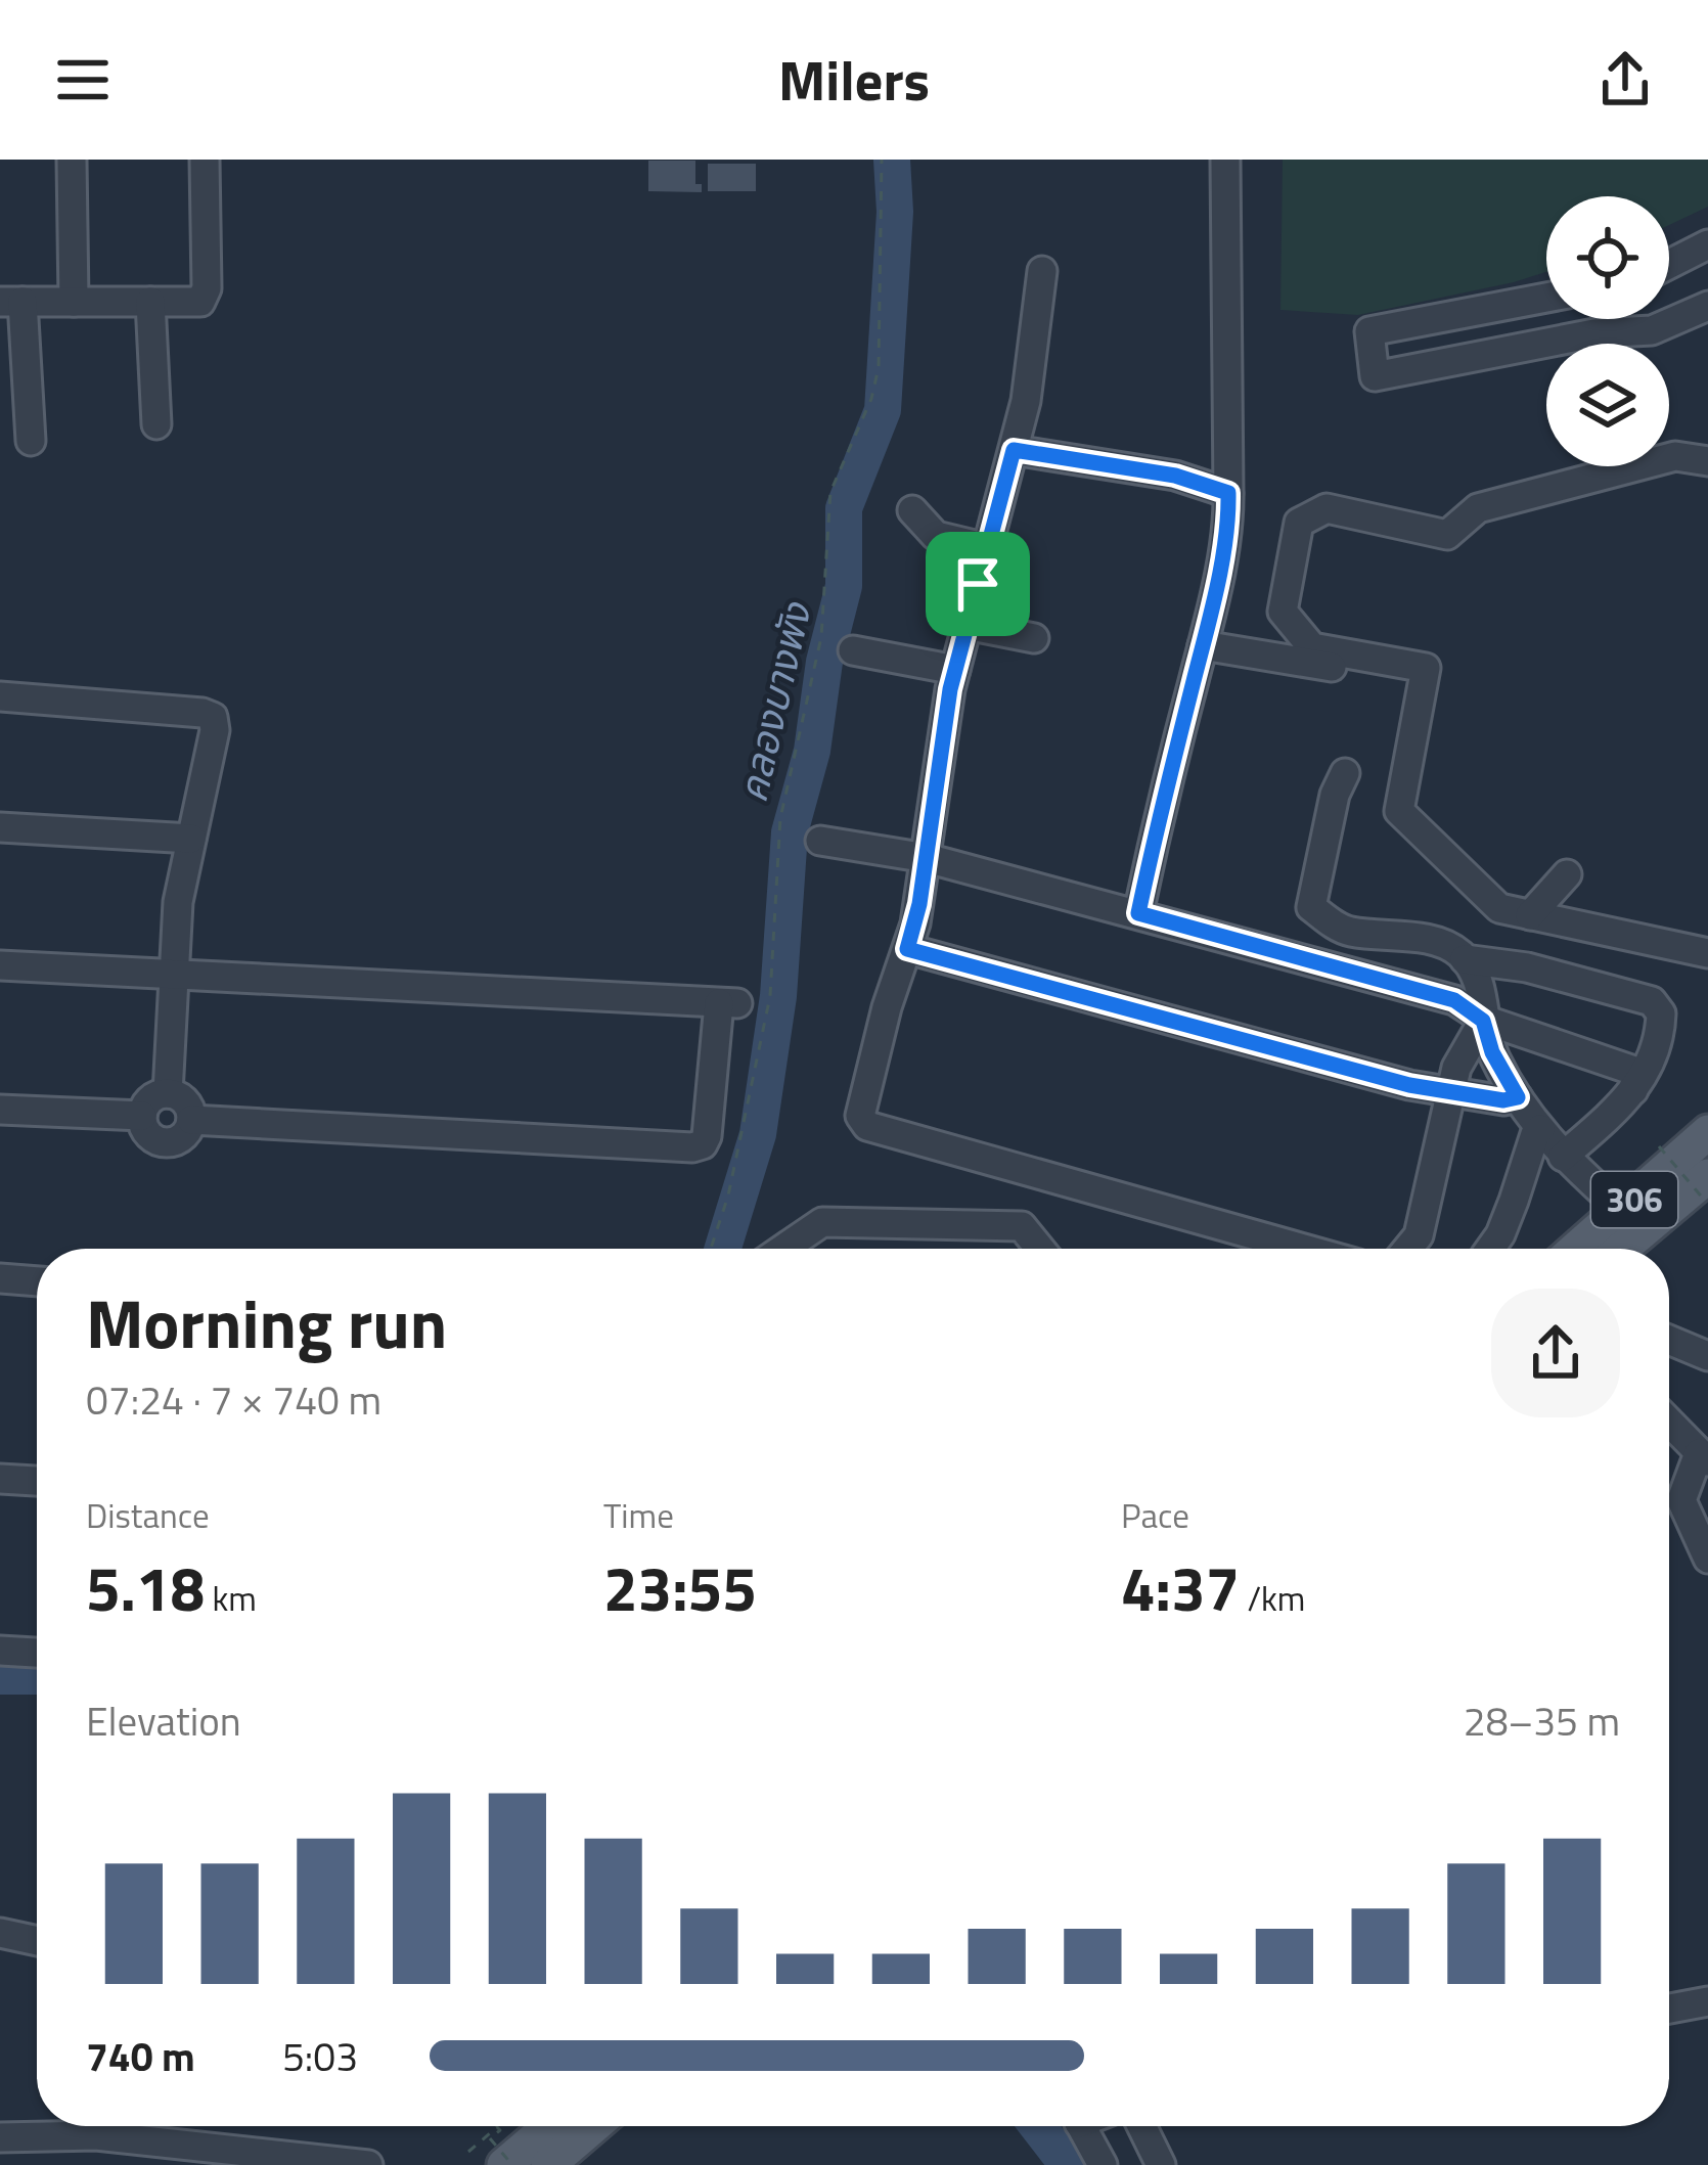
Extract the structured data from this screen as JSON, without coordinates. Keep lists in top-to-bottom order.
{
  "streets": {
    "main road": ["306"]
  },
  "water": ["คลองบางพัง"],
  "page": {
    "header": "Milers",
    "heading": ["Morning run", "07:24 · 7 × 740 m"],
    "stats": [
      ["Distance", "5.18 km"],
      ["Time", "23:55"],
      ["Pace", "4:37 /km"]
    ],
    "chart": ["Elevation", "28–35 m"],
    "list": [
      {
        "name": "740 m",
        "note": "5:03"
      }
    ]
  }
}
